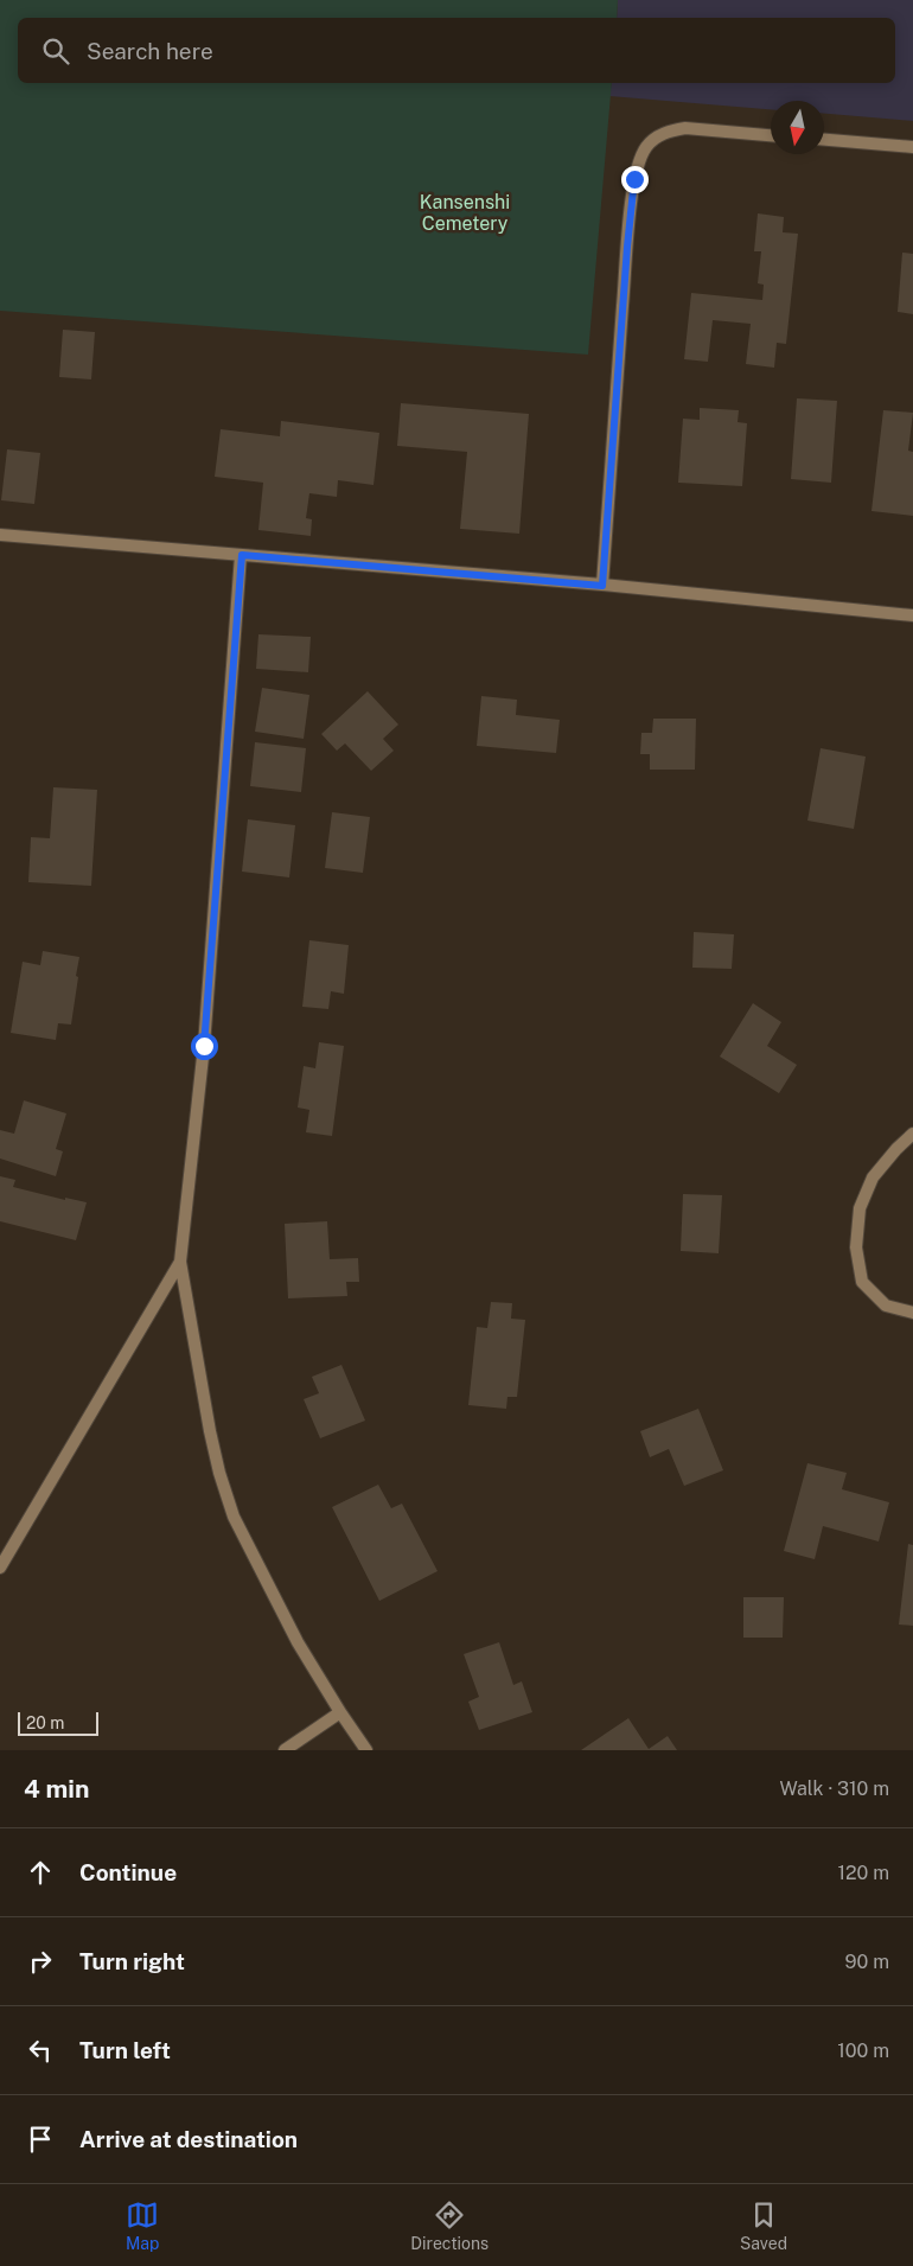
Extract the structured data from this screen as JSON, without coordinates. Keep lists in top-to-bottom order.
{
  "parks": ["Kansenshi Cemetery"],
  "scale_bar": "20 m",
  "north": "bottom",
  "page": {
    "search": "Search here",
    "scale": "20 m",
    "heading": ["4 min", "Walk · 310 m"],
    "list": [
      ["Continue", "120 m"],
      ["Turn right", "90 m"],
      ["Turn left", "100 m"],
      "Arrive at destination"
    ],
    "nav": ["Map", "Directions", "Saved"]
  }
}
